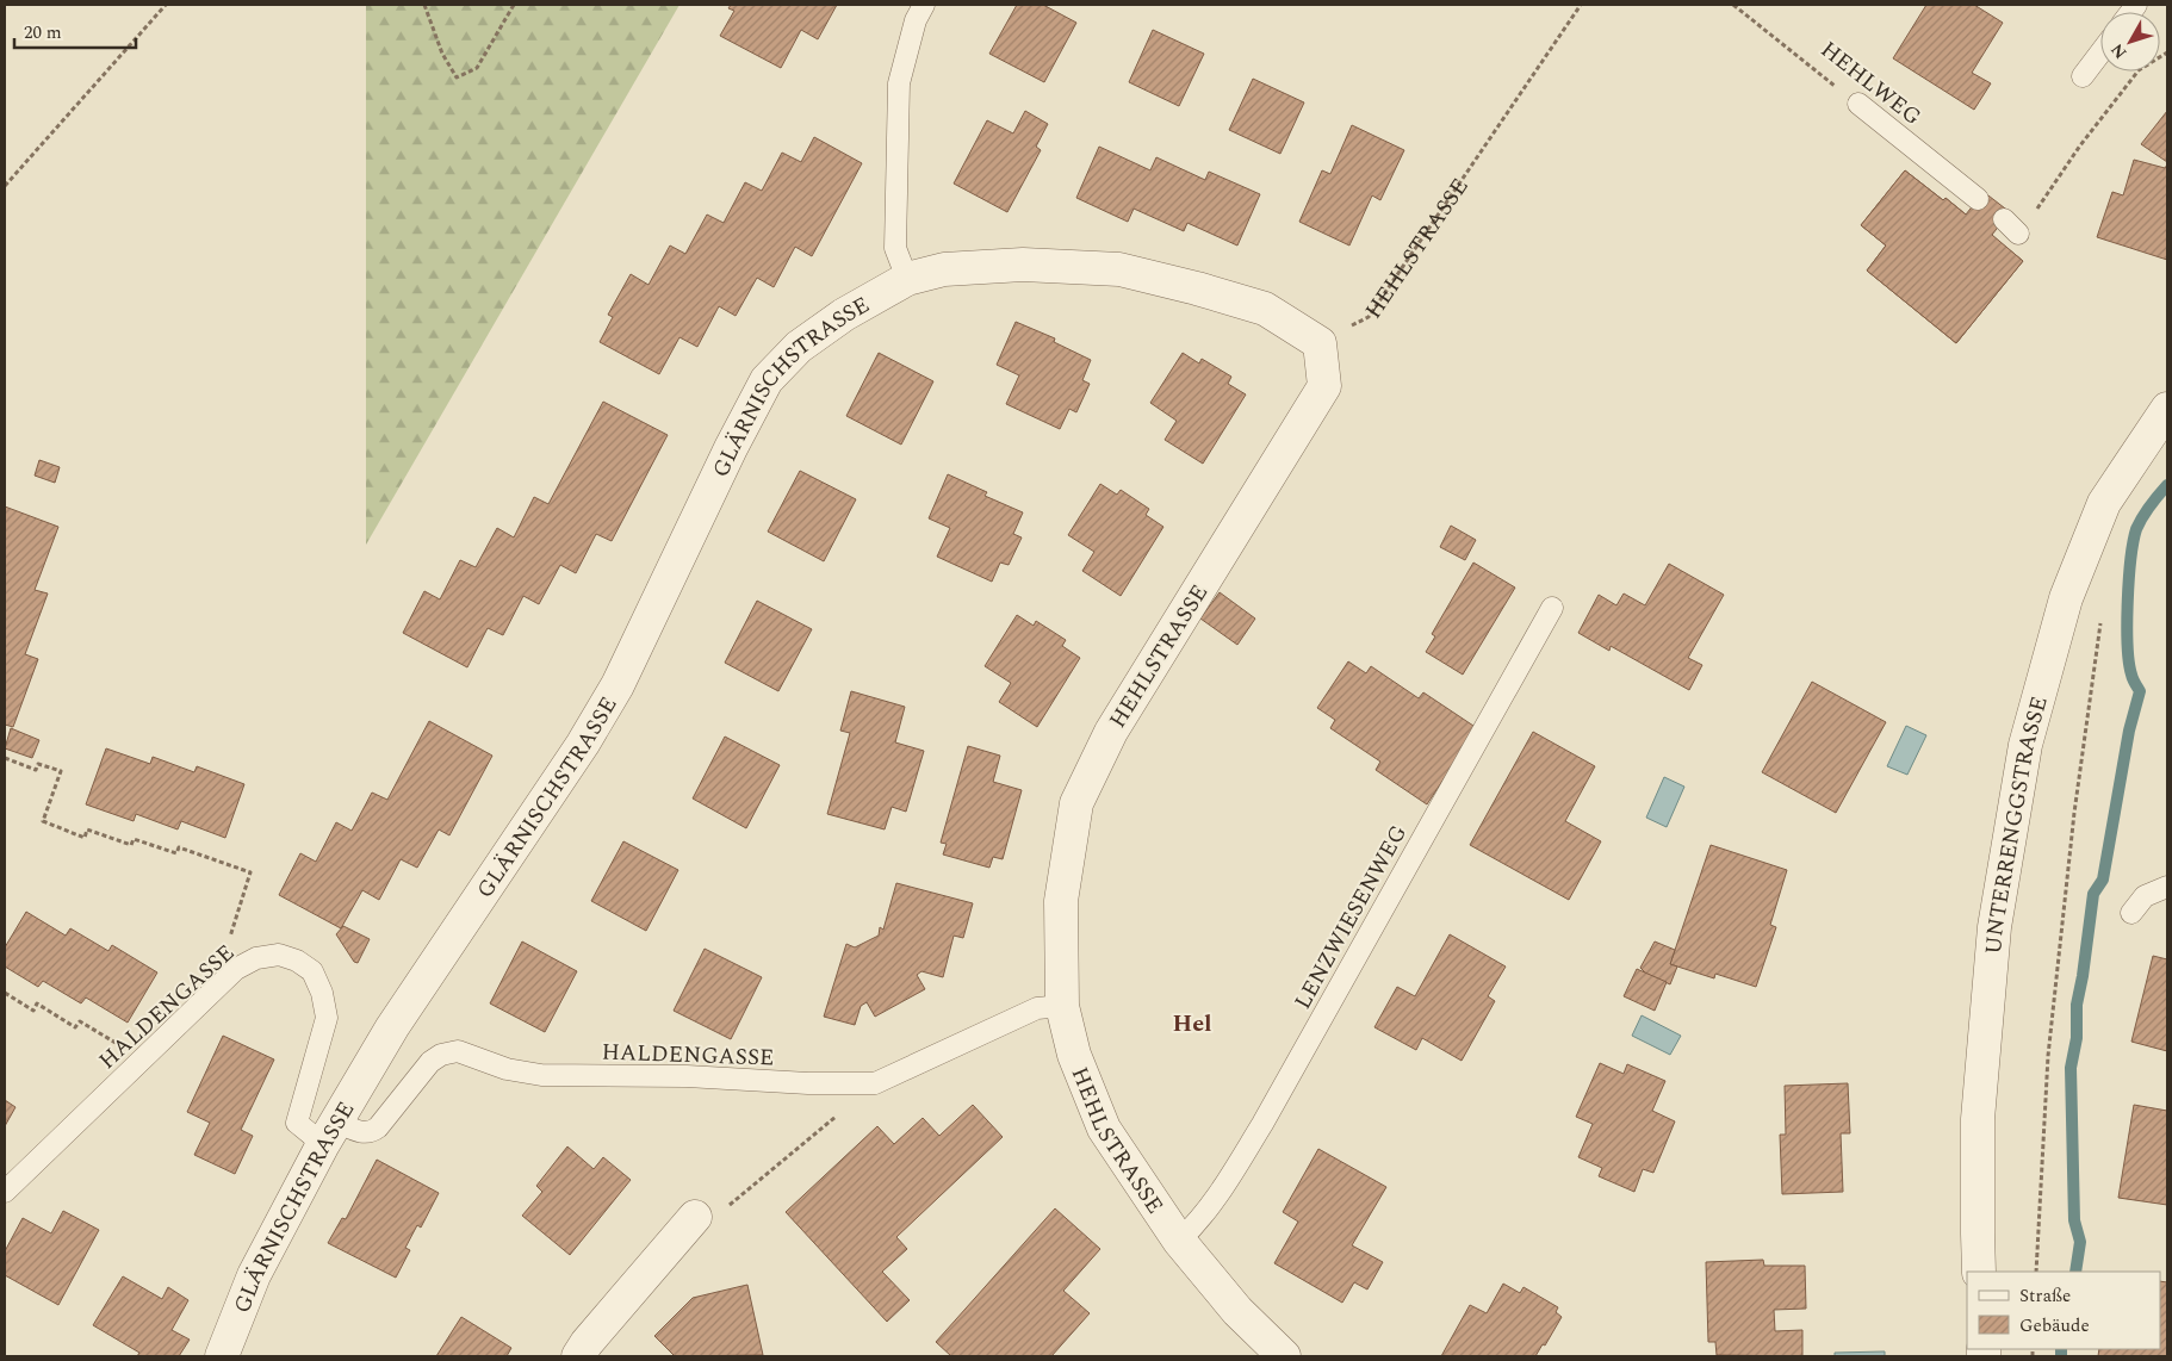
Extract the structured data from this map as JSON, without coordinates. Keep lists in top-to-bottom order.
{
  "streets": {
    "street": ["HEHLSTRASSE", "GLÄRNISCHSTRASSE", "UNTERRENGGSTRASSE"],
    "lane": ["HEHLWEG", "LENZWIESENWEG", "HALDENGASSE"]
  },
  "crossings": [
    ["HEHLSTRASSE", "GLÄRNISCHSTRASSE"],
    ["HEHLSTRASSE", "LENZWIESENWEG"],
    ["HEHLSTRASSE", "HALDENGASSE"],
    ["GLÄRNISCHSTRASSE", "HALDENGASSE"]
  ],
  "districts": ["Hel"],
  "legend": ["Straße", "Gebäude"],
  "scale_bar": "20 m",
  "north": "bottom left"
}
